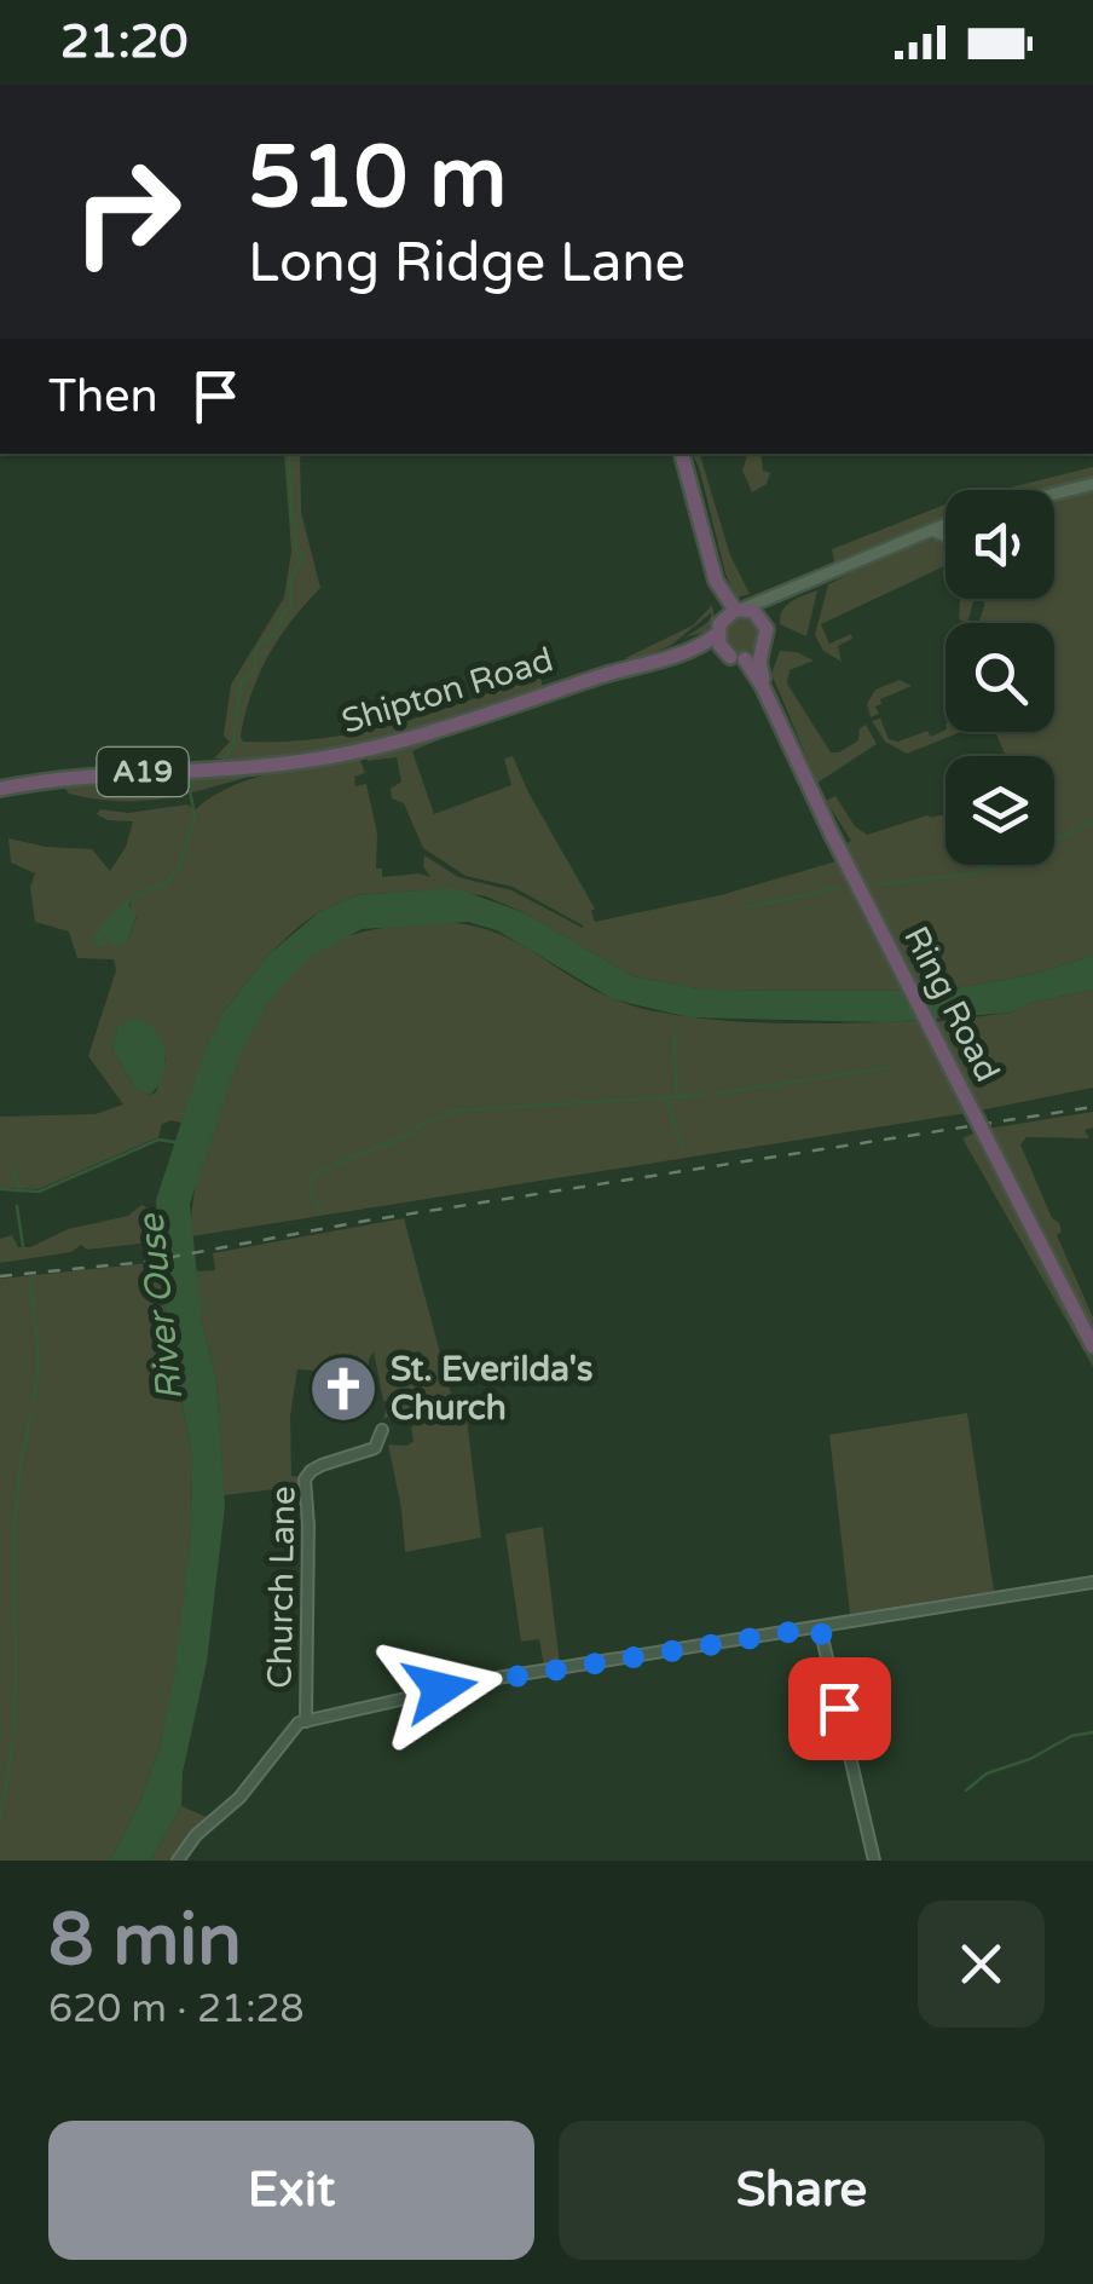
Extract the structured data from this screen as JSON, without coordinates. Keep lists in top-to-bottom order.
{
  "streets": {
    "highway": ["Shipton Road", "A19", "Ring Road"],
    "street": ["Church Lane"]
  },
  "crossings": [
    ["Shipton Road", "Ring Road"]
  ],
  "water": ["River Ouse"],
  "places": {
    "church": ["St. Everilda's Church"]
  },
  "page": {
    "status": "21:20",
    "turn": ["510 m", "Long Ridge Lane"],
    "then": "Then",
    "heading": ["8 min", "620 m · 21:28"],
    "buttons": ["Exit", "Share"]
  }
}
